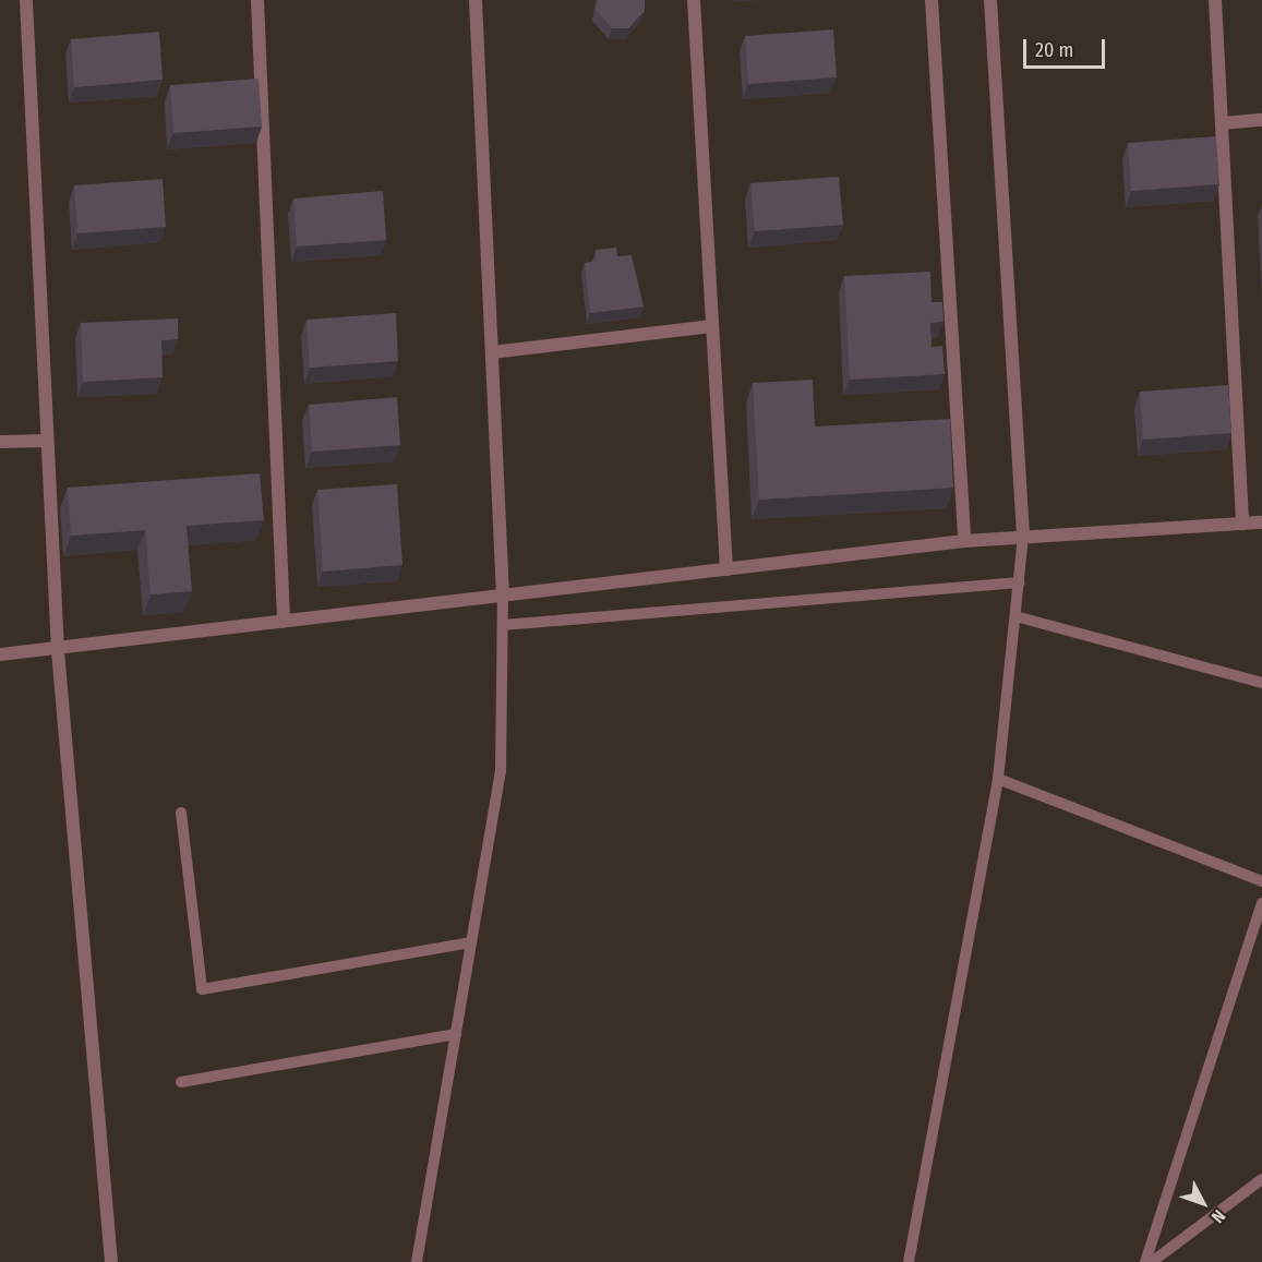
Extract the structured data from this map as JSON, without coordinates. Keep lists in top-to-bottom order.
{
  "scale_bar": "20 m",
  "north": "bottom right"
}
